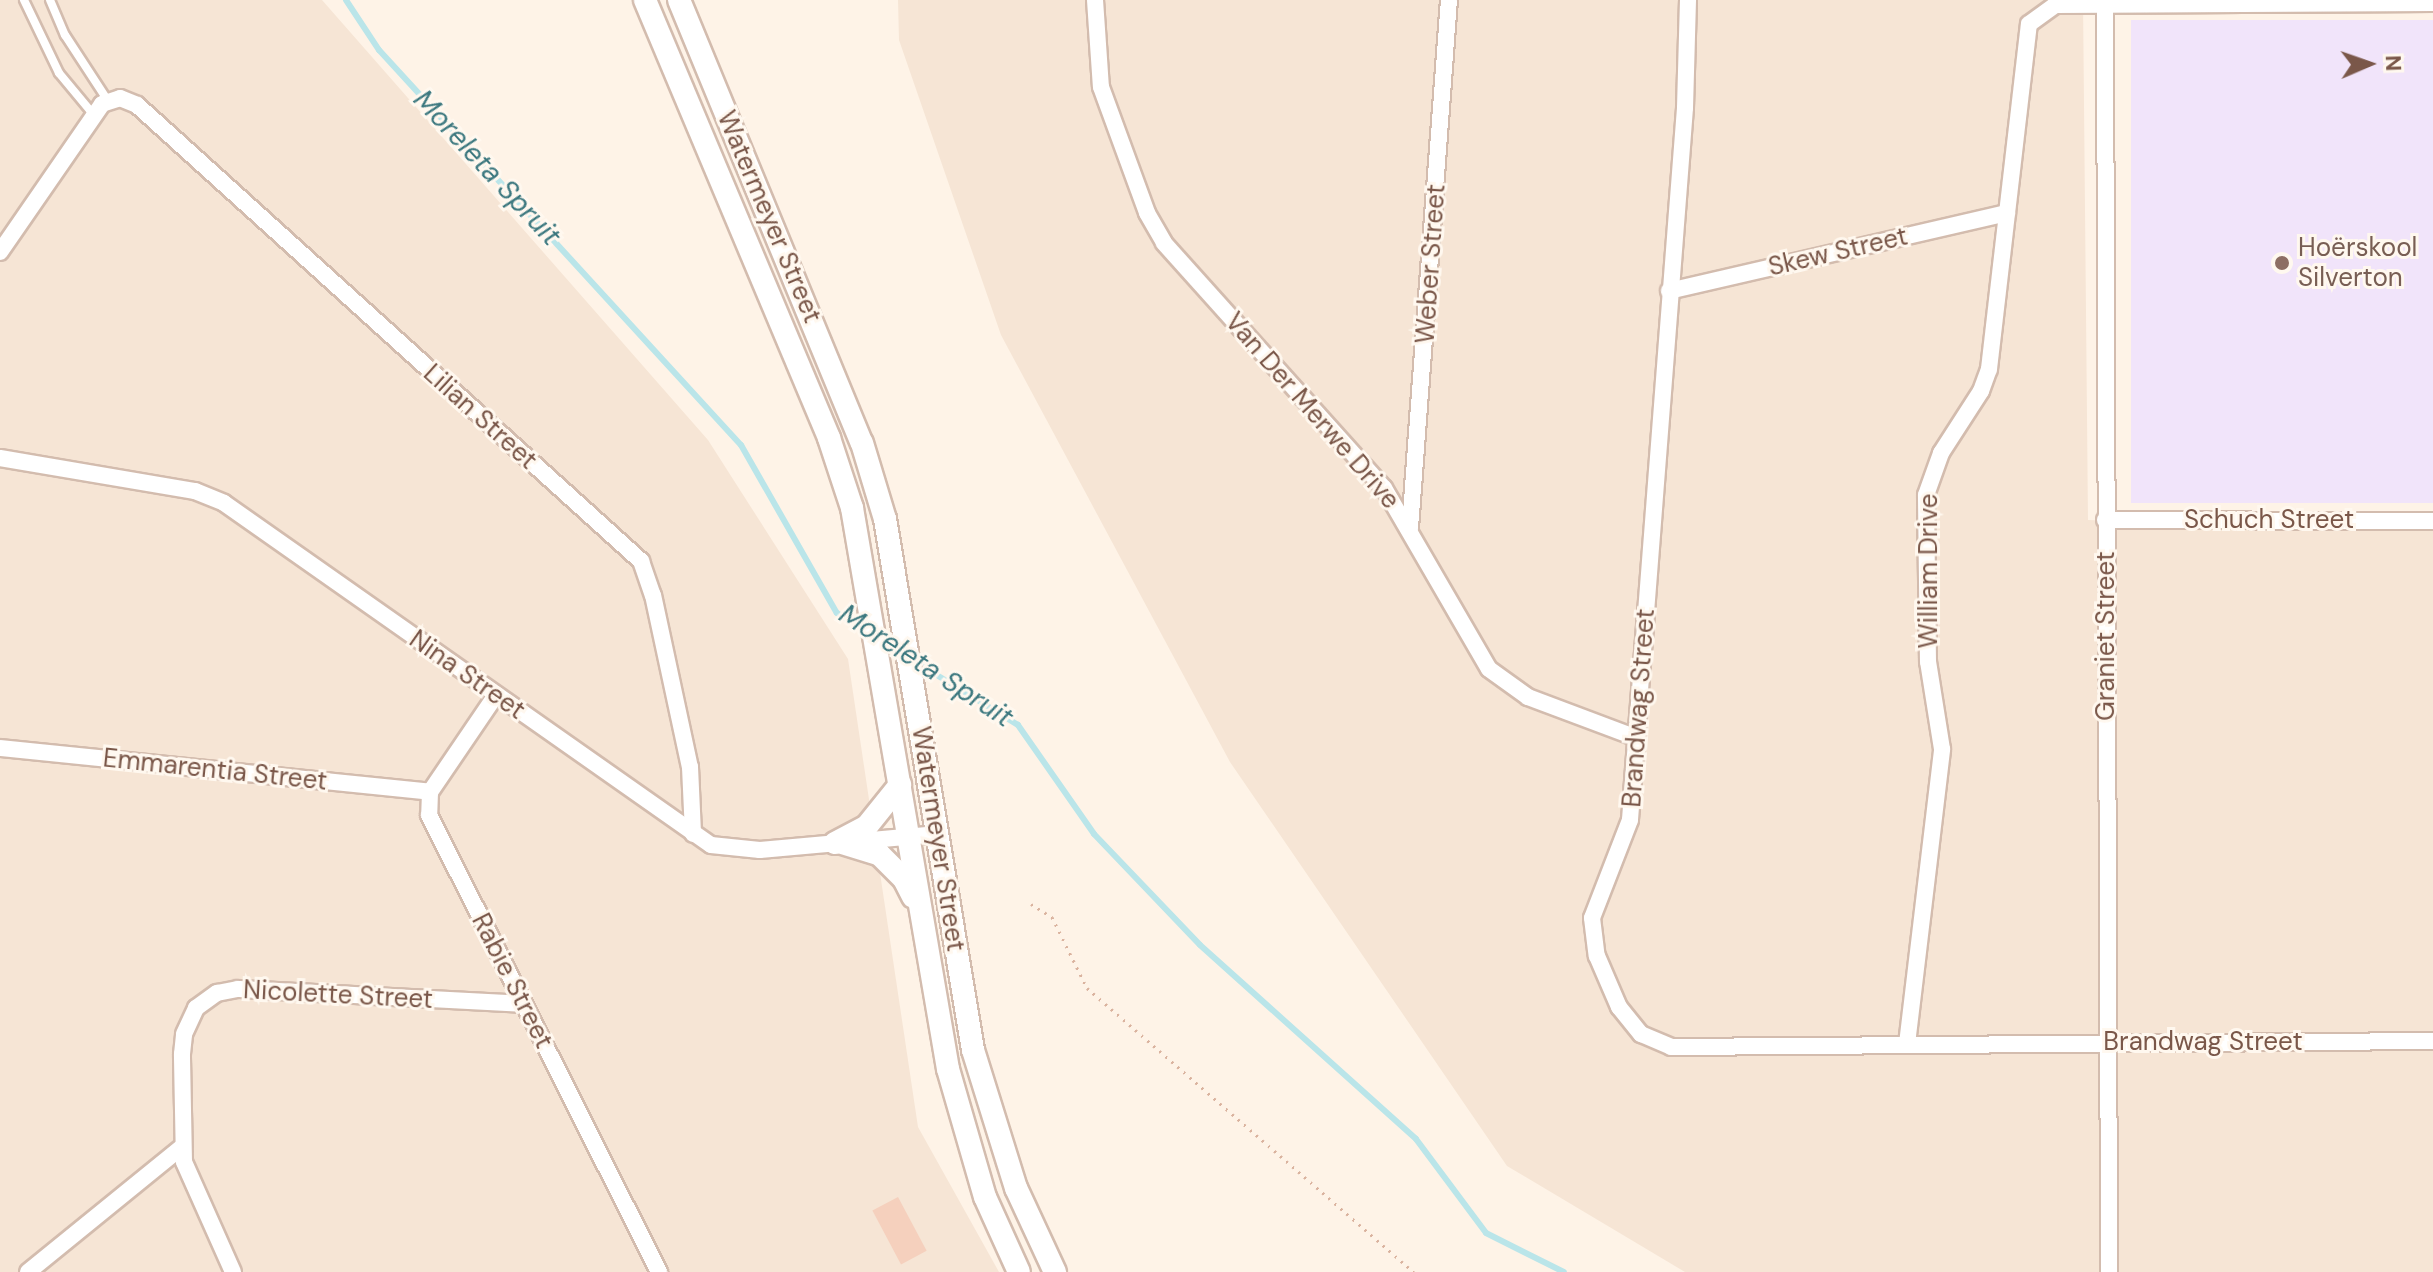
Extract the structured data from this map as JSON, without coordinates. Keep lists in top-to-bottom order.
{
  "streets": {
    "main road": ["Watermeyer Street"],
    "street": [
      "Skew Street",
      "Weber Street",
      "Van Der Merwe Drive",
      "Lilian Street",
      "Schuch Street",
      "William Drive",
      "Graniet Street",
      "Nina Street",
      "Brandwag Street",
      "Emmarentia Street",
      "Rabie Street",
      "Nicolette Street"
    ]
  },
  "crossings": [
    ["Watermeyer Street", "Nina Street"],
    ["Skew Street", "William Drive"],
    ["Skew Street", "Brandwag Street"],
    ["Weber Street", "Van Der Merwe Drive"],
    ["Van Der Merwe Drive", "Brandwag Street"],
    ["Lilian Street", "Nina Street"],
    ["Schuch Street", "Graniet Street"],
    ["William Drive", "Graniet Street"],
    ["William Drive", "Brandwag Street"],
    ["Graniet Street", "Brandwag Street"],
    ["Emmarentia Street", "Rabie Street"],
    ["Rabie Street", "Nicolette Street"]
  ],
  "water": ["Moreleta Spruit"],
  "places": ["Hoërskool Silverton"],
  "north": "right"
}
